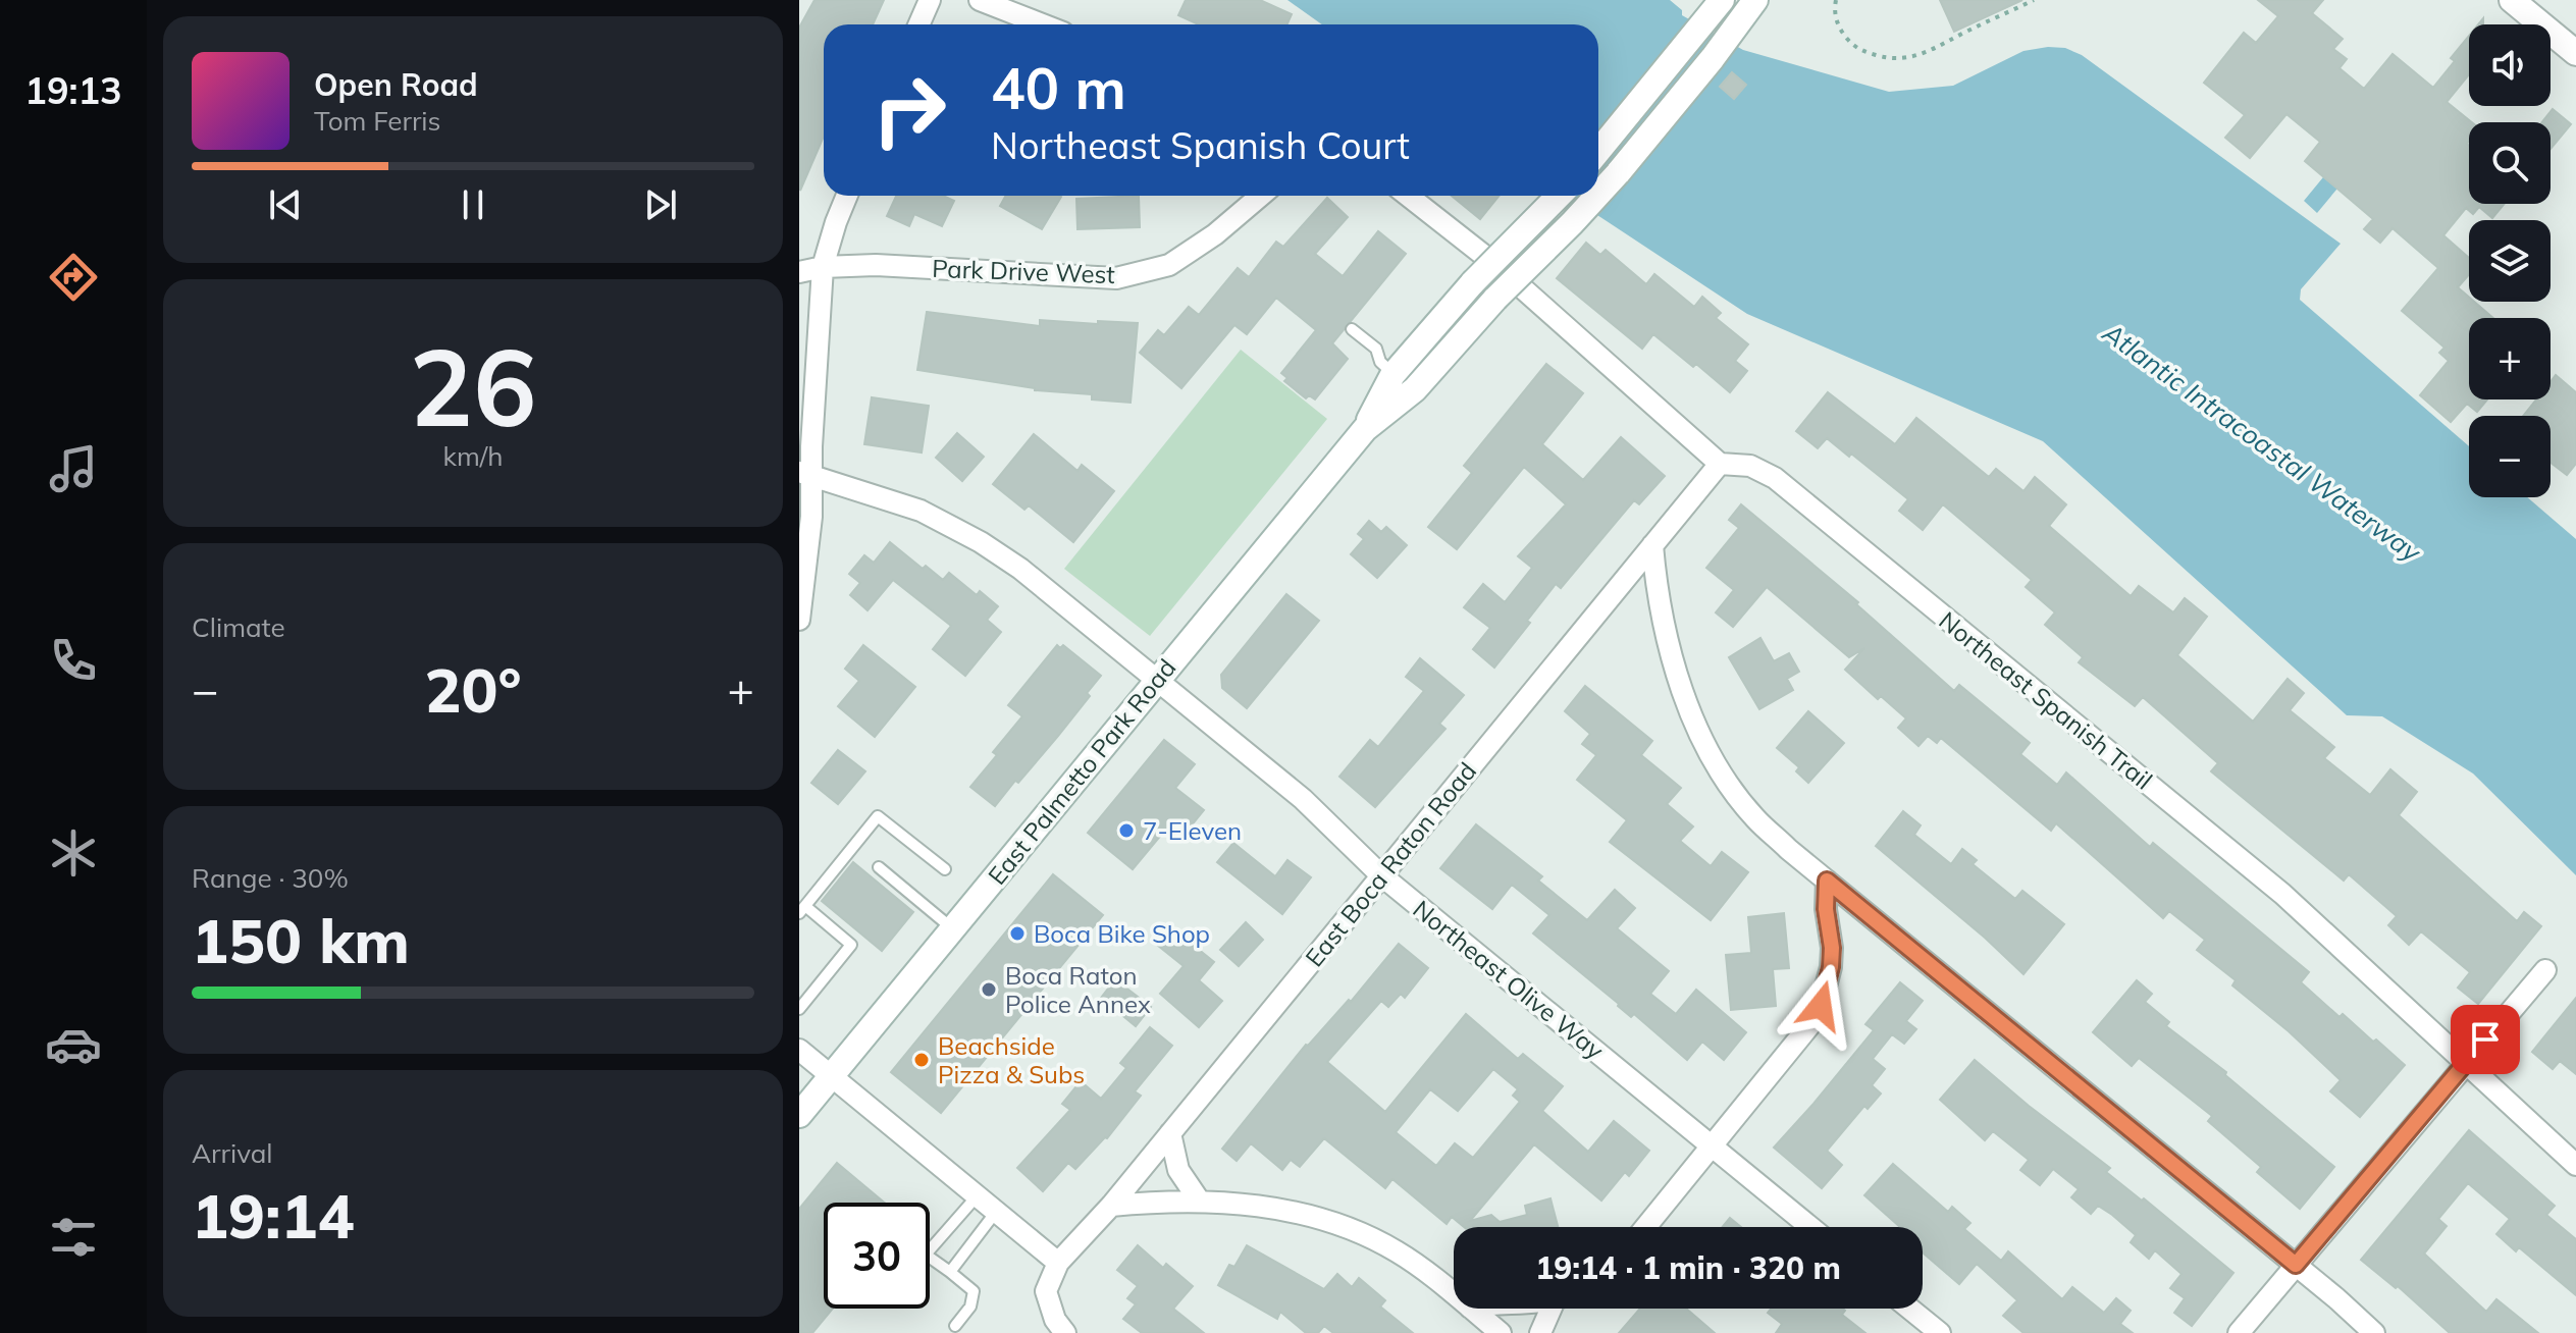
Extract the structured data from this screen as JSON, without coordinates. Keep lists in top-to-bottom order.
{
  "streets": {
    "main road": ["East Palmetto Park Road"],
    "street": [
      "Park Drive West",
      "Northeast Spanish Trail",
      "East Boca Raton Road",
      "Northeast Olive Way"
    ]
  },
  "crossings": [
    ["Northeast Spanish Trail", "East Boca Raton Road"],
    ["East Palmetto Park Road", "Northeast Olive Way"],
    ["East Boca Raton Road", "Northeast Olive Way"]
  ],
  "water": ["Atlantic Intracoastal Waterway"],
  "places": [
    "7-Eleven",
    "Boca Bike Shop",
    "Boca Raton Police Annex",
    "Beachside Pizza & Subs"
  ],
  "page": {
    "tabs": "19:13",
    "map_buttons": ["+", "−"],
    "turn": ["40 m", "Northeast Spanish Court"],
    "song": ["Open Road", "Tom Ferris"],
    "tile": [
      ["26", "km/h"],
      "Climate",
      ["Range · 30%", "150 km"],
      ["Arrival", "19:14"]
    ],
    "heat": ["−", "20°", "+"],
    "limit": "30",
    "trip": "19:14 · 1 min · 320 m"
  }
}
